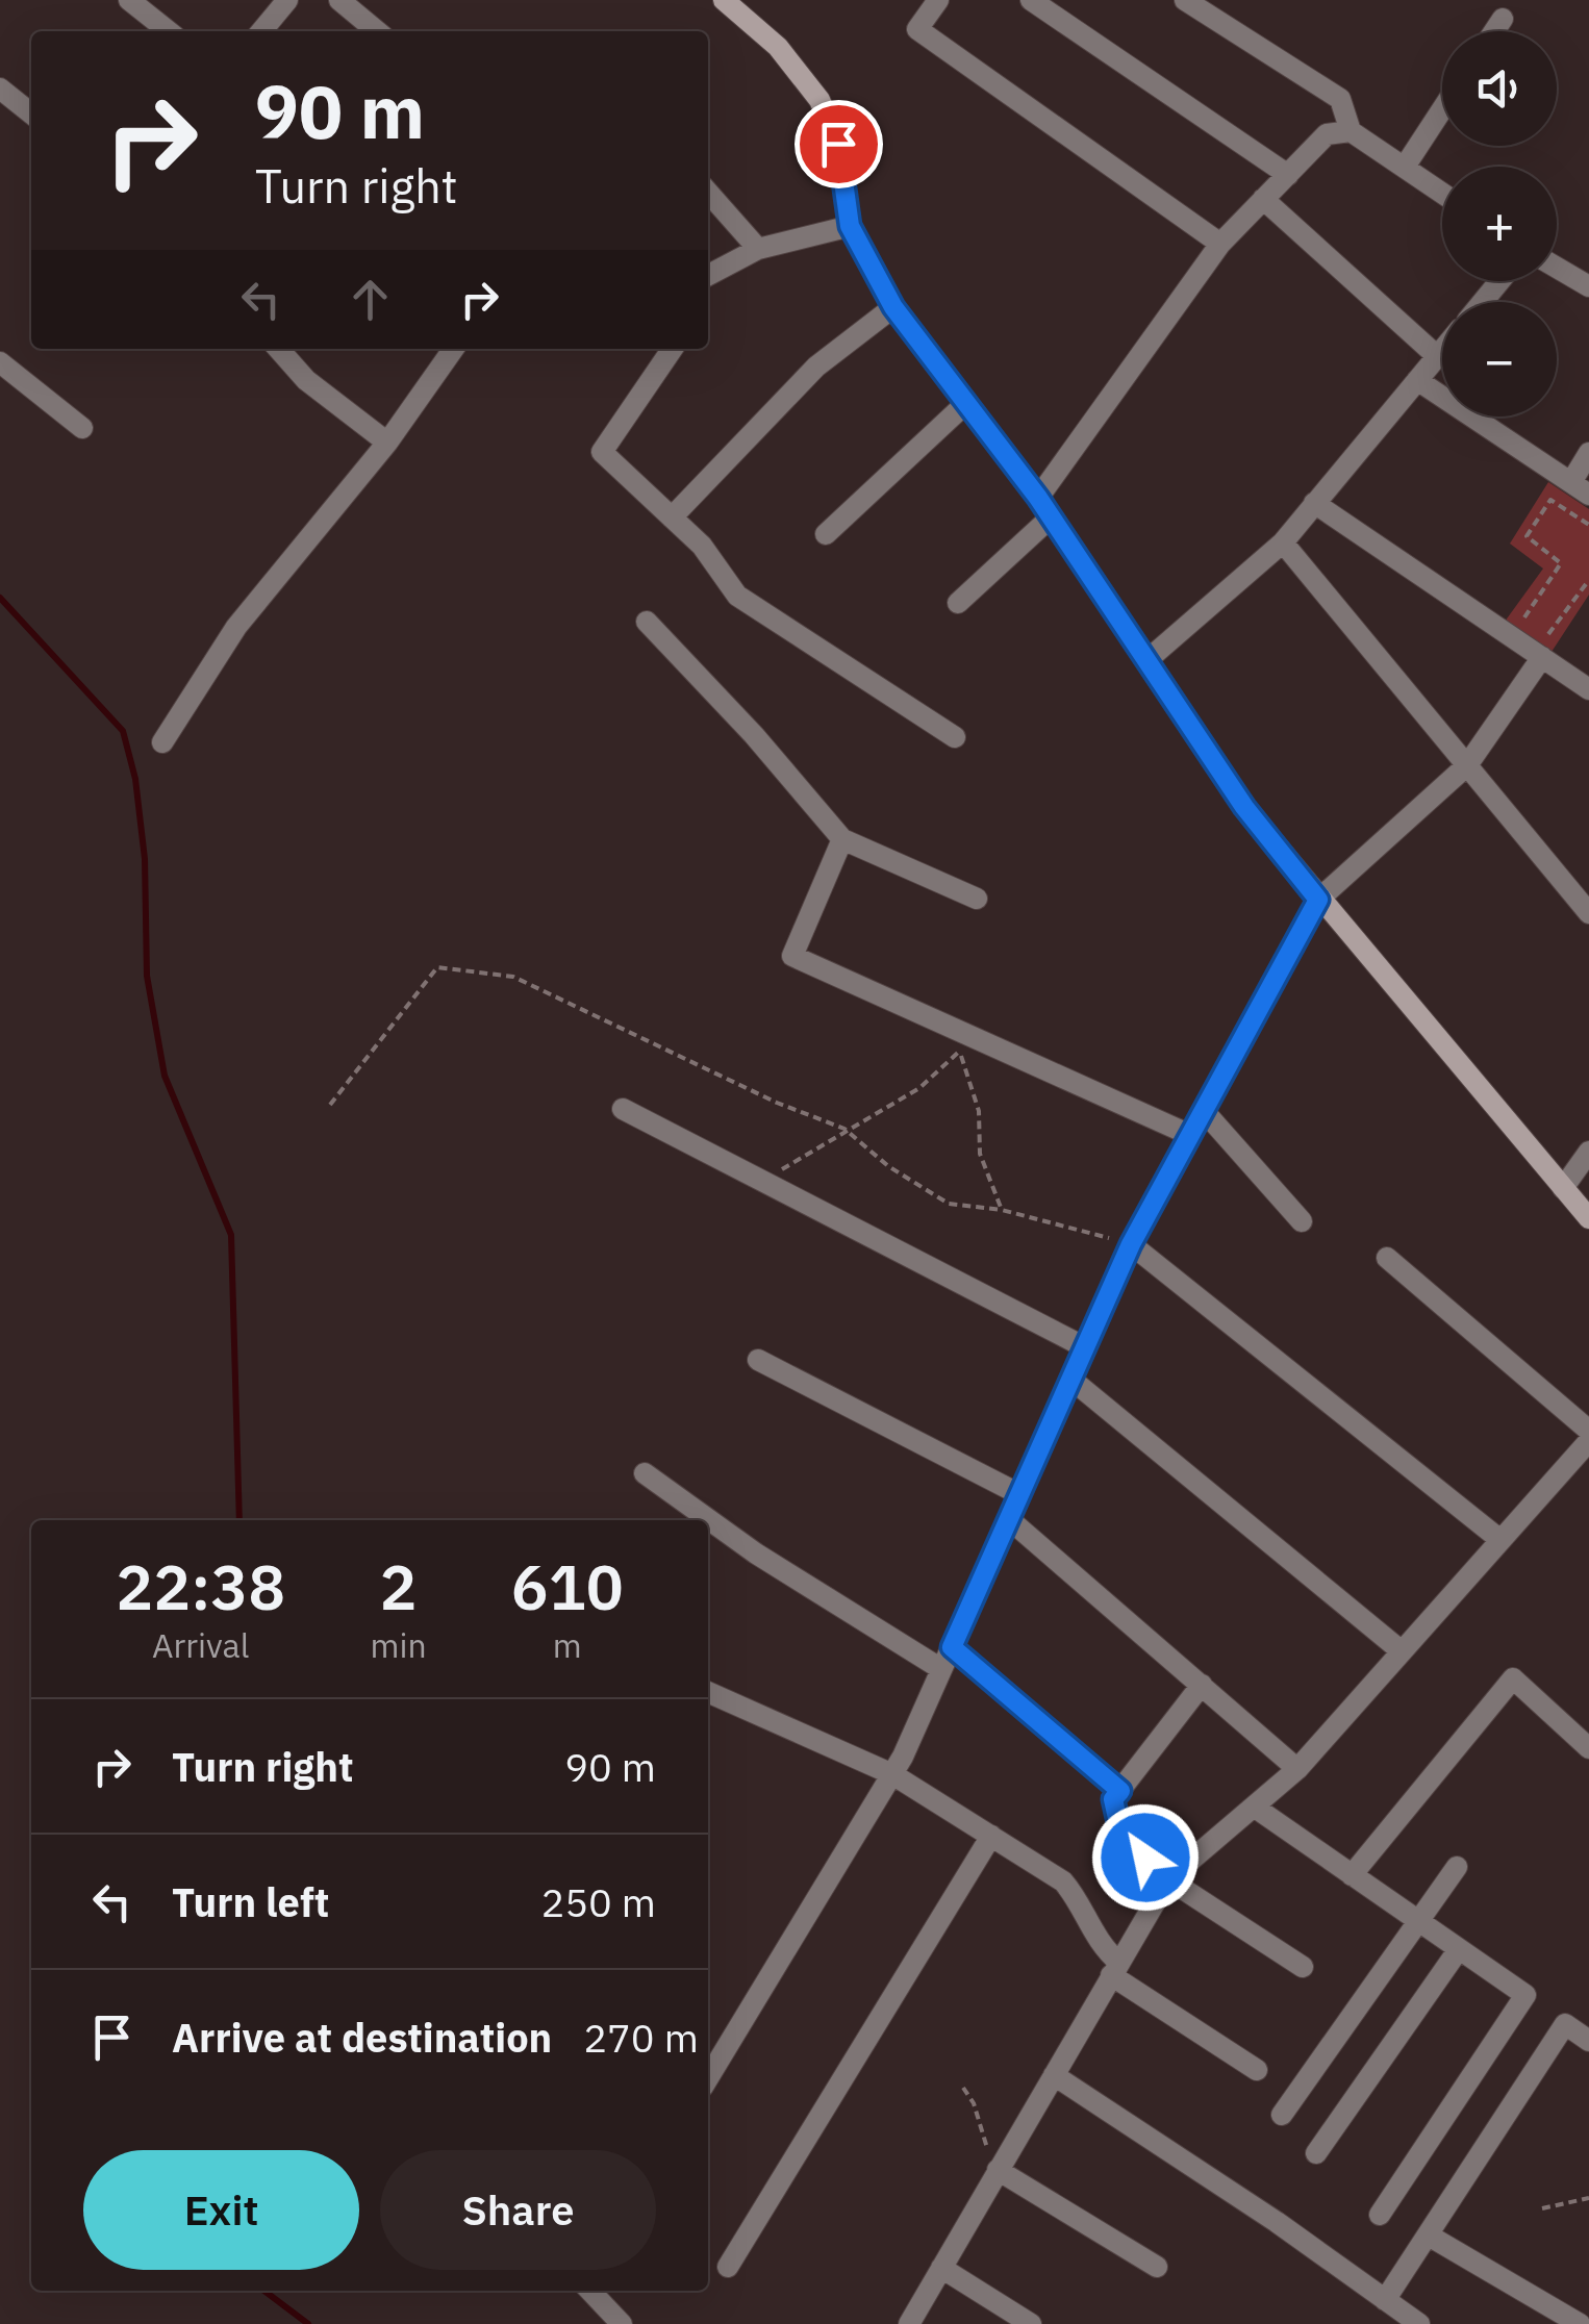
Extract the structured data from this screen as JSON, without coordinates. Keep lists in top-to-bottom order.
{
  "page": {
    "map_buttons": ["+", "−"],
    "turn": ["90 m", "Turn right"],
    "eta": [
      "22:38",
      "Arrival",
      "2",
      "min",
      "610",
      "m"
    ],
    "list": [
      {
        "name": "Turn right",
        "value": "90 m"
      },
      {
        "name": "Turn left",
        "value": "250 m"
      },
      {
        "name": "Arrive at destination",
        "value": "270 m"
      }
    ],
    "buttons": ["Exit", "Share"]
  }
}
